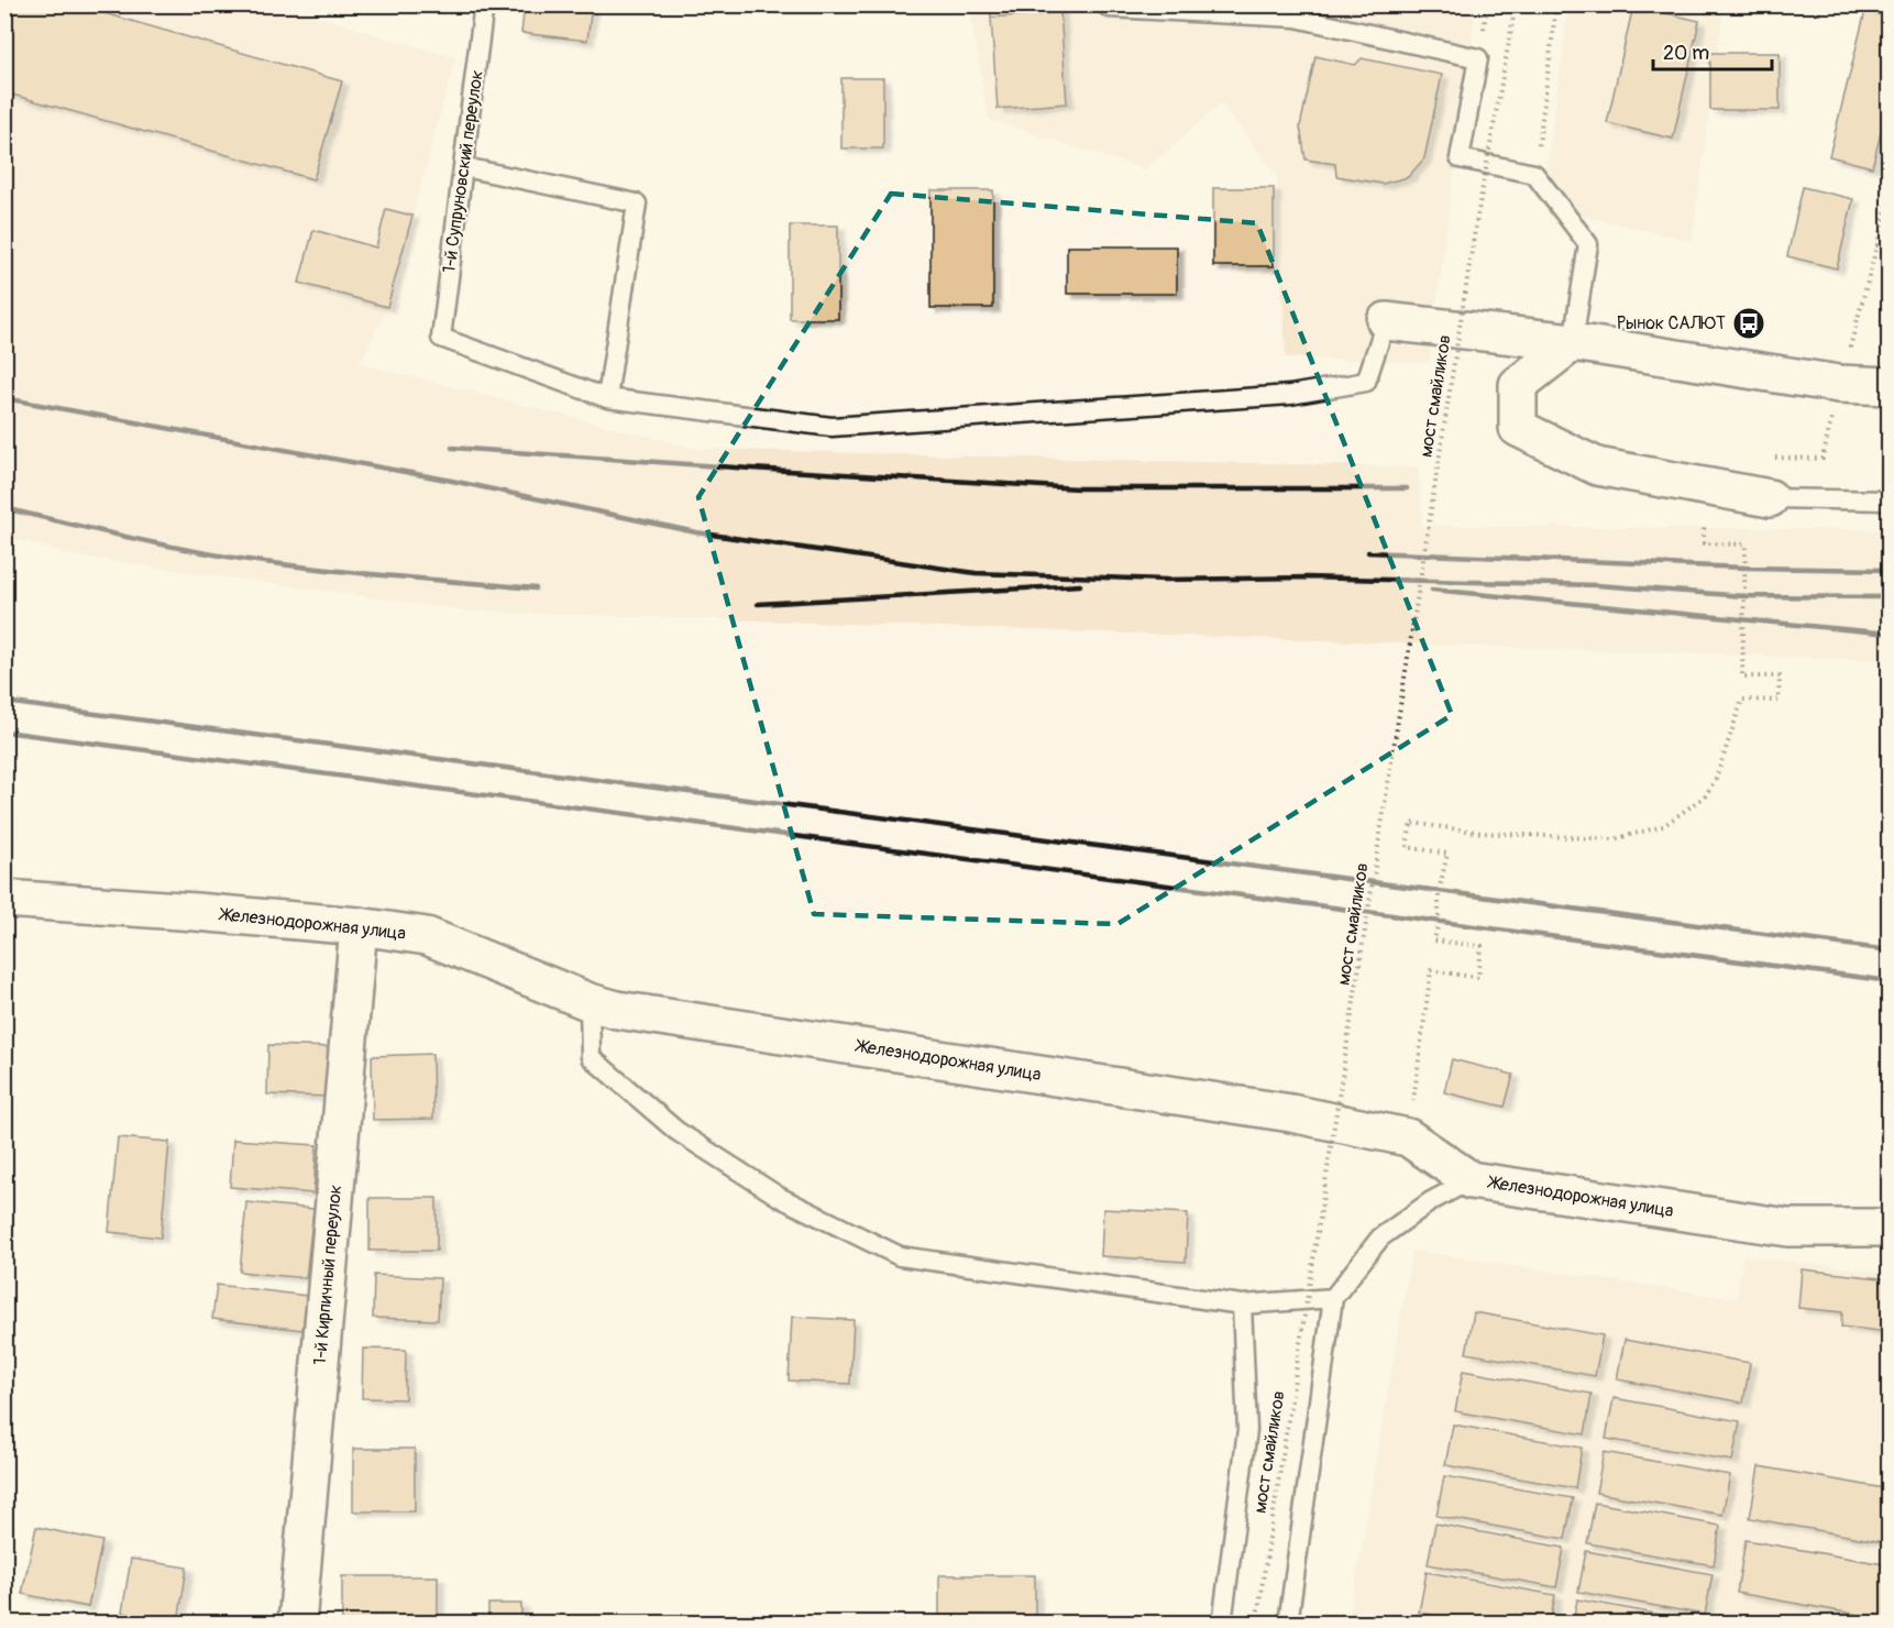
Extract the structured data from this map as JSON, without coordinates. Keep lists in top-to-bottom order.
{
  "streets": {
    "street": ["Железнодорожная улица", "1-й Кирпичный переулок"],
    "lane": ["1-й Супруновский переулок"],
    "path": ["мост смайликов"]
  },
  "crossings": [
    ["Железнодорожная улица", "1-й Кирпичный переулок"]
  ],
  "places": {
    "bus stop": ["Рынок САЛЮТ"]
  },
  "scale_bar": "20 m"
}
